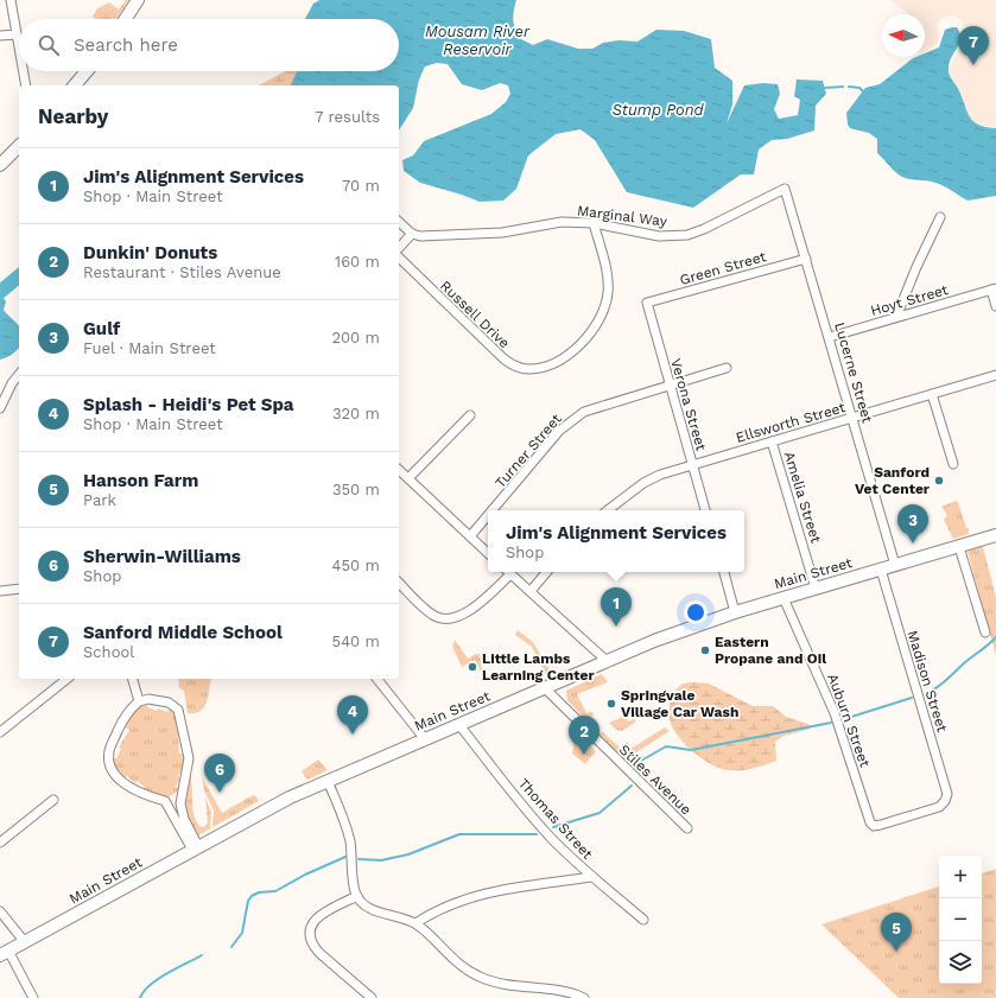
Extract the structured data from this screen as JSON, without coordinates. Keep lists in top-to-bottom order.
{
  "streets": {
    "main road": ["Main Street"],
    "street": [
      "Marginal Way",
      "Green Street",
      "Hoyt Street",
      "Russell Drive",
      "Lucerne Street",
      "Verona Street",
      "Ellsworth Street",
      "Turner Street",
      "Amelia Street",
      "Madison Street",
      "Auburn Street",
      "Stiles Avenue",
      "Thomas Street"
    ]
  },
  "crossings": [
    ["Marginal Way", "Russell Drive"],
    ["Marginal Way", "Lucerne Street"],
    ["Green Street", "Lucerne Street"],
    ["Green Street", "Verona Street"],
    ["Hoyt Street", "Lucerne Street"],
    ["Lucerne Street", "Ellsworth Street"],
    ["Lucerne Street", "Main Street"],
    ["Verona Street", "Ellsworth Street"],
    ["Verona Street", "Turner Street"],
    ["Ellsworth Street", "Amelia Street"],
    ["Amelia Street", "Main Street"],
    ["Main Street", "Madison Street"],
    ["Main Street", "Auburn Street"],
    ["Main Street", "Stiles Avenue"],
    ["Main Street", "Thomas Street"],
    ["Madison Street", "Auburn Street"]
  ],
  "water": ["Mousam River Reservoir", "Stump Pond"],
  "places": [
    "Sanford Vet Center",
    "Eastern Propane and Oil",
    "Little Lambs Learning Center",
    "Springvale Village Car Wash"
  ],
  "north": "left",
  "page": {
    "search": "Search here",
    "pins": [
      "7",
      "3",
      "1",
      "4",
      "2",
      "6",
      "5"
    ],
    "heading": ["Nearby", "7 results"],
    "list": [
      {
        "mark": "1",
        "name": "Jim's Alignment Services",
        "note": "Shop · Main Street",
        "value": "70 m"
      },
      {
        "mark": "2",
        "name": "Dunkin' Donuts",
        "note": "Restaurant · Stiles Avenue",
        "value": "160 m"
      },
      {
        "mark": "3",
        "name": "Gulf",
        "note": "Fuel · Main Street",
        "value": "200 m"
      },
      {
        "mark": "4",
        "name": "Splash - Heidi's Pet Spa",
        "note": "Shop · Main Street",
        "value": "320 m"
      },
      {
        "mark": "5",
        "name": "Hanson Farm",
        "note": "Park",
        "value": "350 m"
      },
      {
        "mark": "6",
        "name": "Sherwin-Williams",
        "note": "Shop",
        "value": "450 m"
      },
      {
        "mark": "7",
        "name": "Sanford Middle School",
        "note": "School",
        "value": "540 m"
      }
    ],
    "popup": ["Jim's Alignment Services", "Shop"],
    "map_buttons": ["+", "−"]
  }
}
